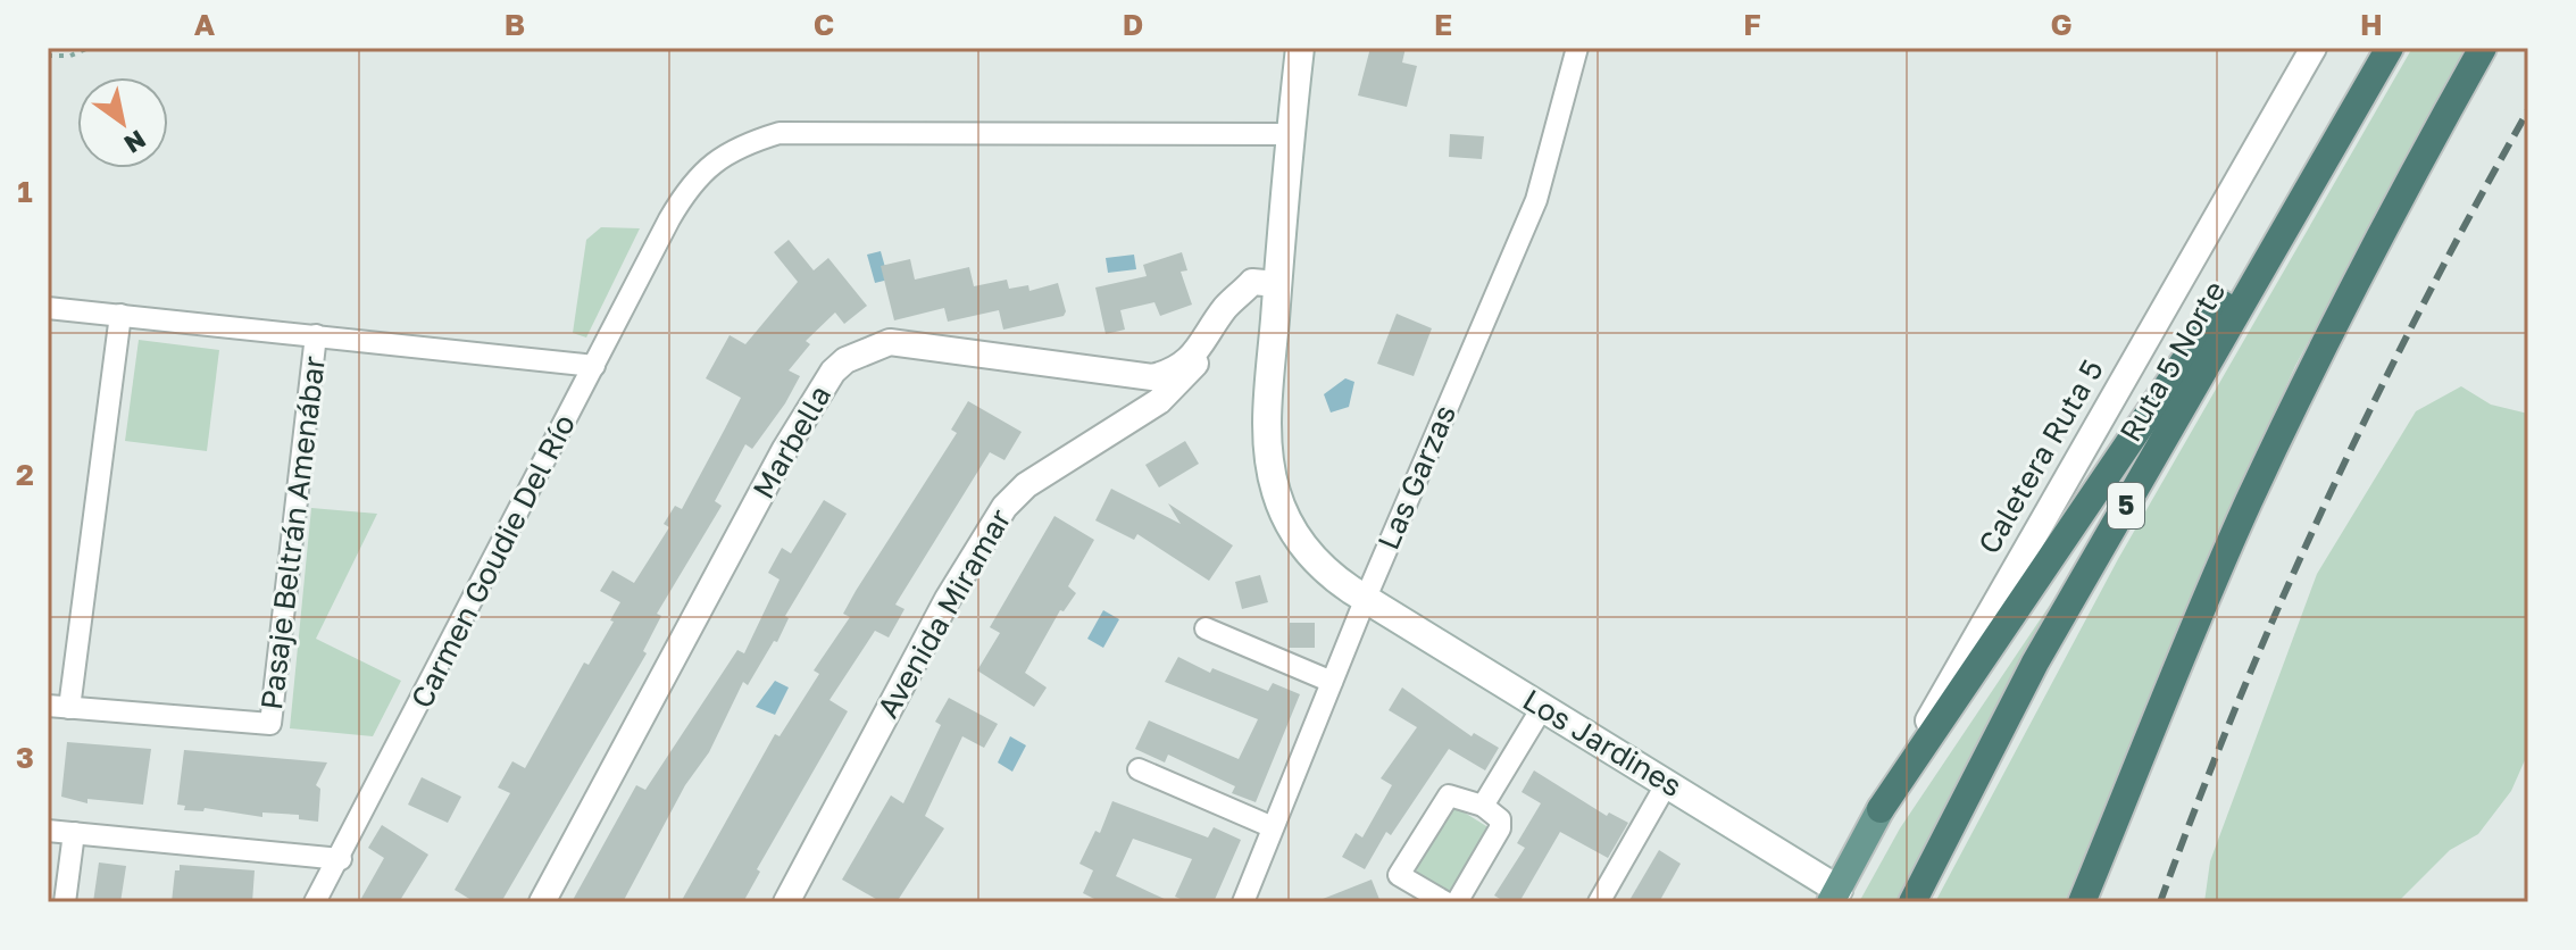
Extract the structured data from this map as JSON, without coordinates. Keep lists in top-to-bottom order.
{
  "streets": {
    "highway": ["Ruta 5 Norte", "5"],
    "main road": ["Caletera Ruta 5", "Los Jardines"],
    "street": [
      "Marbella",
      "Las Garzas",
      "Pasaje Beltrán Amenábar",
      "Carmen Goudie Del Río",
      "Avenida Miramar"
    ]
  },
  "crossings": [
    ["Marbella", "Avenida Miramar"],
    ["Marbella", "Los Jardines"],
    ["Caletera Ruta 5", "Los Jardines"],
    ["Las Garzas", "Los Jardines"],
    ["Carmen Goudie Del Río", "Los Jardines"]
  ],
  "north": "bottom right",
  "grid": {
    "columns": [
      "A",
      "B",
      "C",
      "D",
      "E",
      "F",
      "G",
      "H"
    ],
    "rows": ["1", "2", "3"]
  }
}
